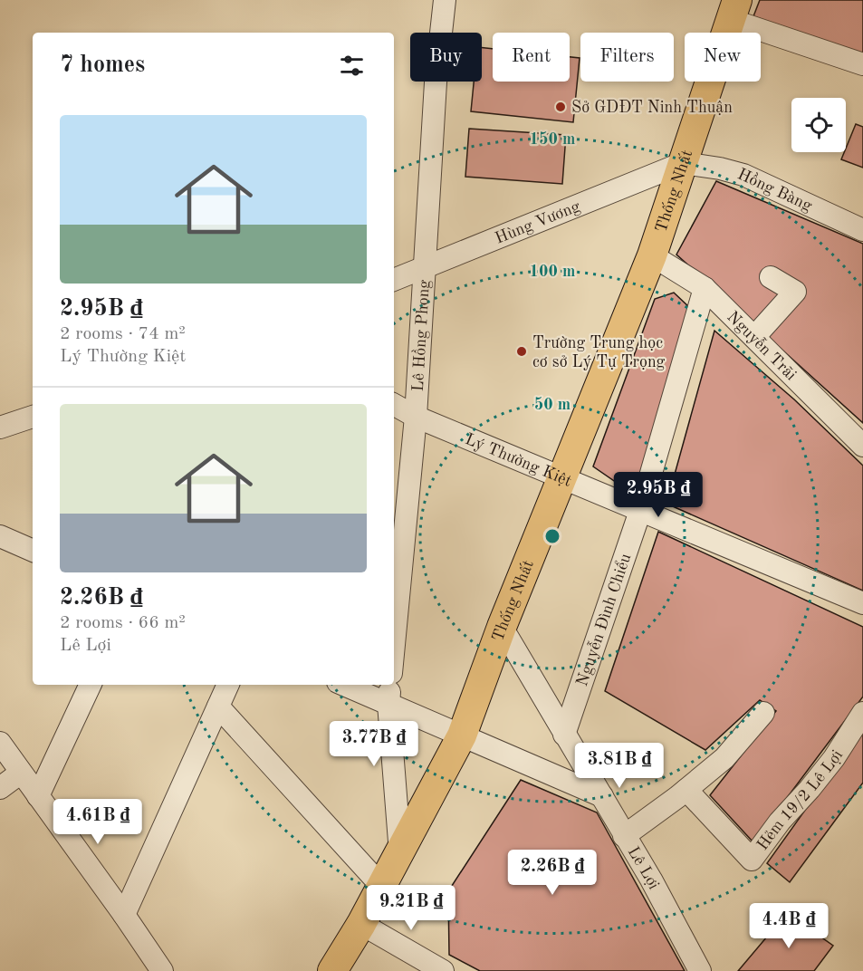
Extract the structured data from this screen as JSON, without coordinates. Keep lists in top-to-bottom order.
{
  "streets": {
    "main road": ["Thống Nhất"],
    "street": [
      "Hồng Bàng",
      "Hùng Vương",
      "Lê Hồng Phong",
      "Nguyễn Trãi",
      "Lý Thường Kiệt",
      "Nguyễn Đình Chiểu",
      "Hẻm 19/2 Lê Lợi",
      "Lê Lợi"
    ]
  },
  "crossings": [
    ["Thống Nhất", "Hồng Bàng"],
    ["Thống Nhất", "Hùng Vương"],
    ["Thống Nhất", "Nguyễn Trãi"],
    ["Thống Nhất", "Lý Thường Kiệt"],
    ["Thống Nhất", "Lê Lợi"],
    ["Hồng Bàng", "Hùng Vương"],
    ["Hùng Vương", "Lê Hồng Phong"],
    ["Lê Hồng Phong", "Lý Thường Kiệt"],
    ["Nguyễn Trãi", "Nguyễn Đình Chiểu"],
    ["Lý Thường Kiệt", "Nguyễn Đình Chiểu"],
    ["Nguyễn Đình Chiểu", "Lê Lợi"]
  ],
  "places": ["Sở GDĐT Ninh Thuận", "Trường Trung học cơ sở Lý Tự Trọng"],
  "page": {
    "chip": [
      "Buy",
      "Rent",
      "Filters",
      "New"
    ],
    "heading": "7 homes",
    "list": [
      {
        "name": "2.95B ₫",
        "note": "2 rooms · 74 m² · Lý Thường Kiệt"
      },
      {
        "name": "2.26B ₫",
        "note": "2 rooms · 66 m² · Lê Lợi"
      }
    ],
    "price": [
      "2.95B ₫",
      "3.77B ₫",
      "3.81B ₫",
      "4.61B ₫",
      "2.26B ₫",
      "9.21B ₫",
      "4.4B ₫"
    ]
  },
  "rings": ["150 m", "100 m", "50 m"]
}
